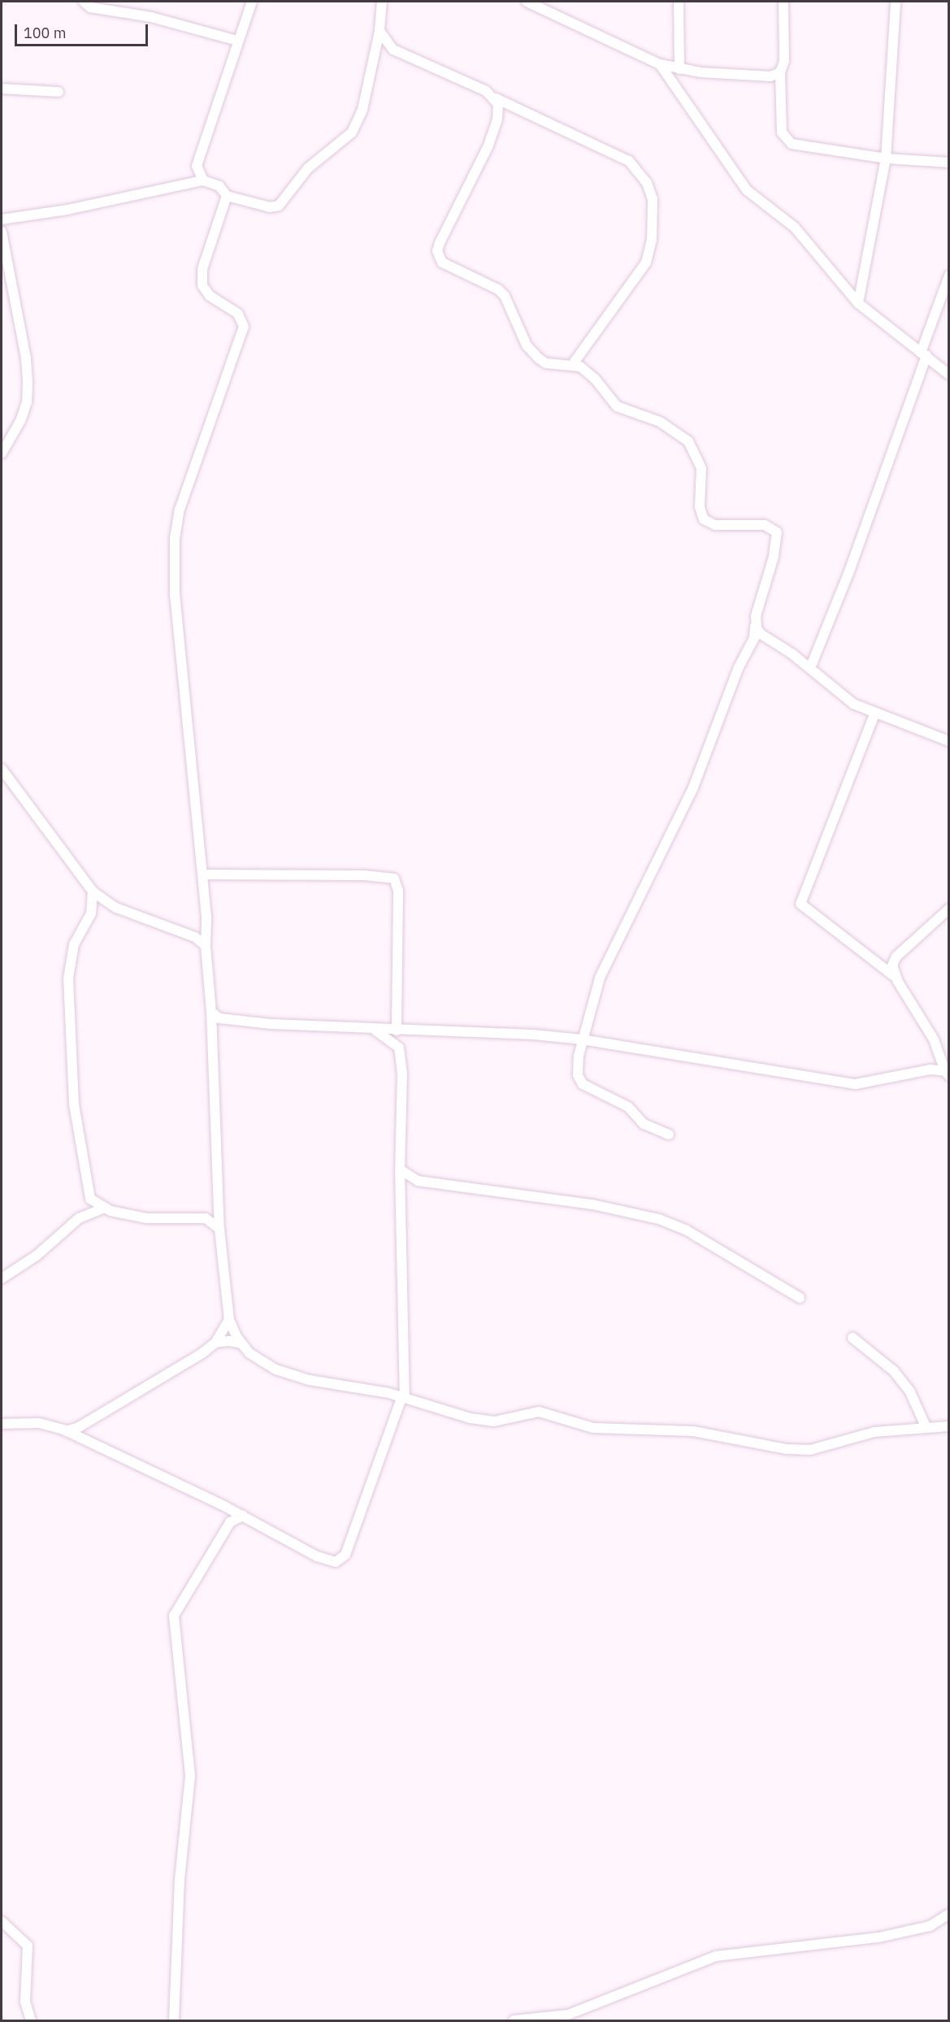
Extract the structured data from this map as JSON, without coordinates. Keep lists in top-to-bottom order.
{
  "scale_bar": "100 m"
}
